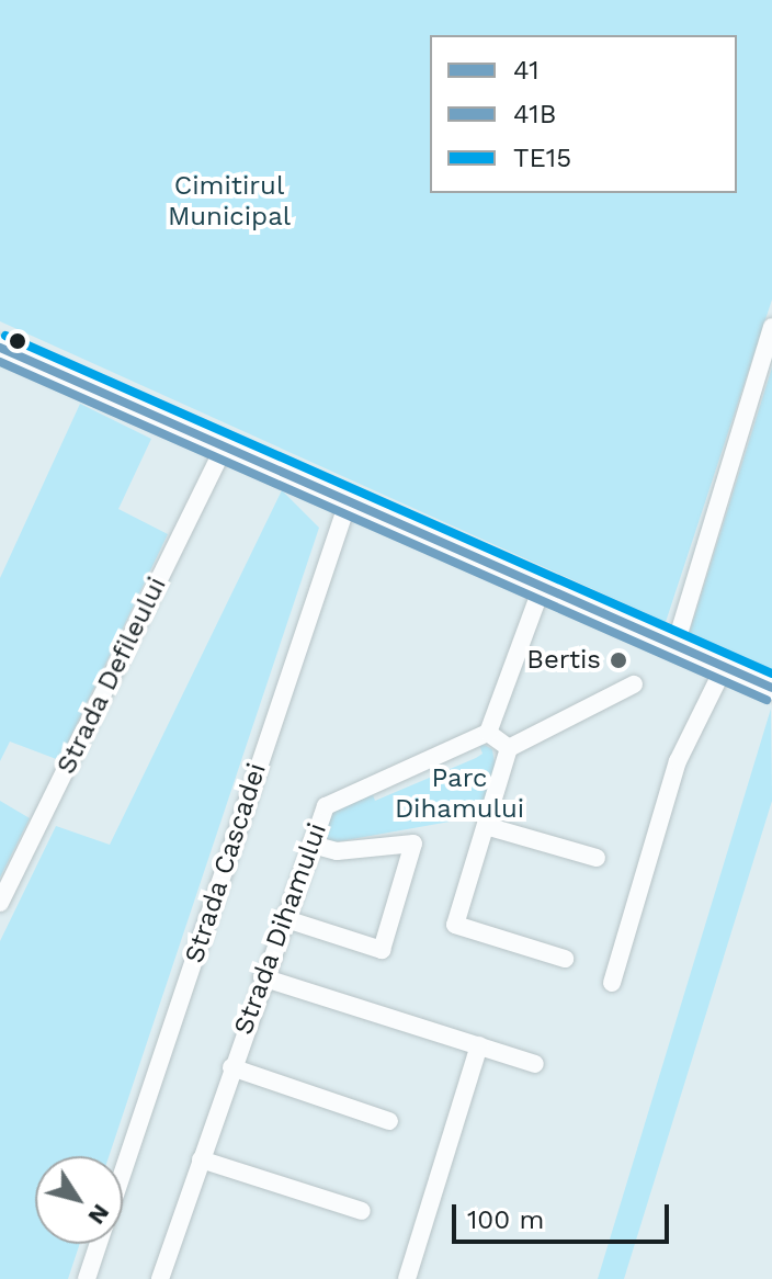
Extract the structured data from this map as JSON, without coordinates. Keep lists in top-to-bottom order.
{
  "streets": {
    "street": ["Strada Defileului", "Strada Cascadei", "Strada Dihamului"]
  },
  "parks": ["Cimitirul Municipal", "Parc Dihamului"],
  "places": ["Bertis"],
  "lines": ["transit line TE15", "transit line 41", "transit line 41B"],
  "legend": ["41", "41B", "TE15"],
  "scale_bar": "100 m",
  "north": "bottom right"
}
